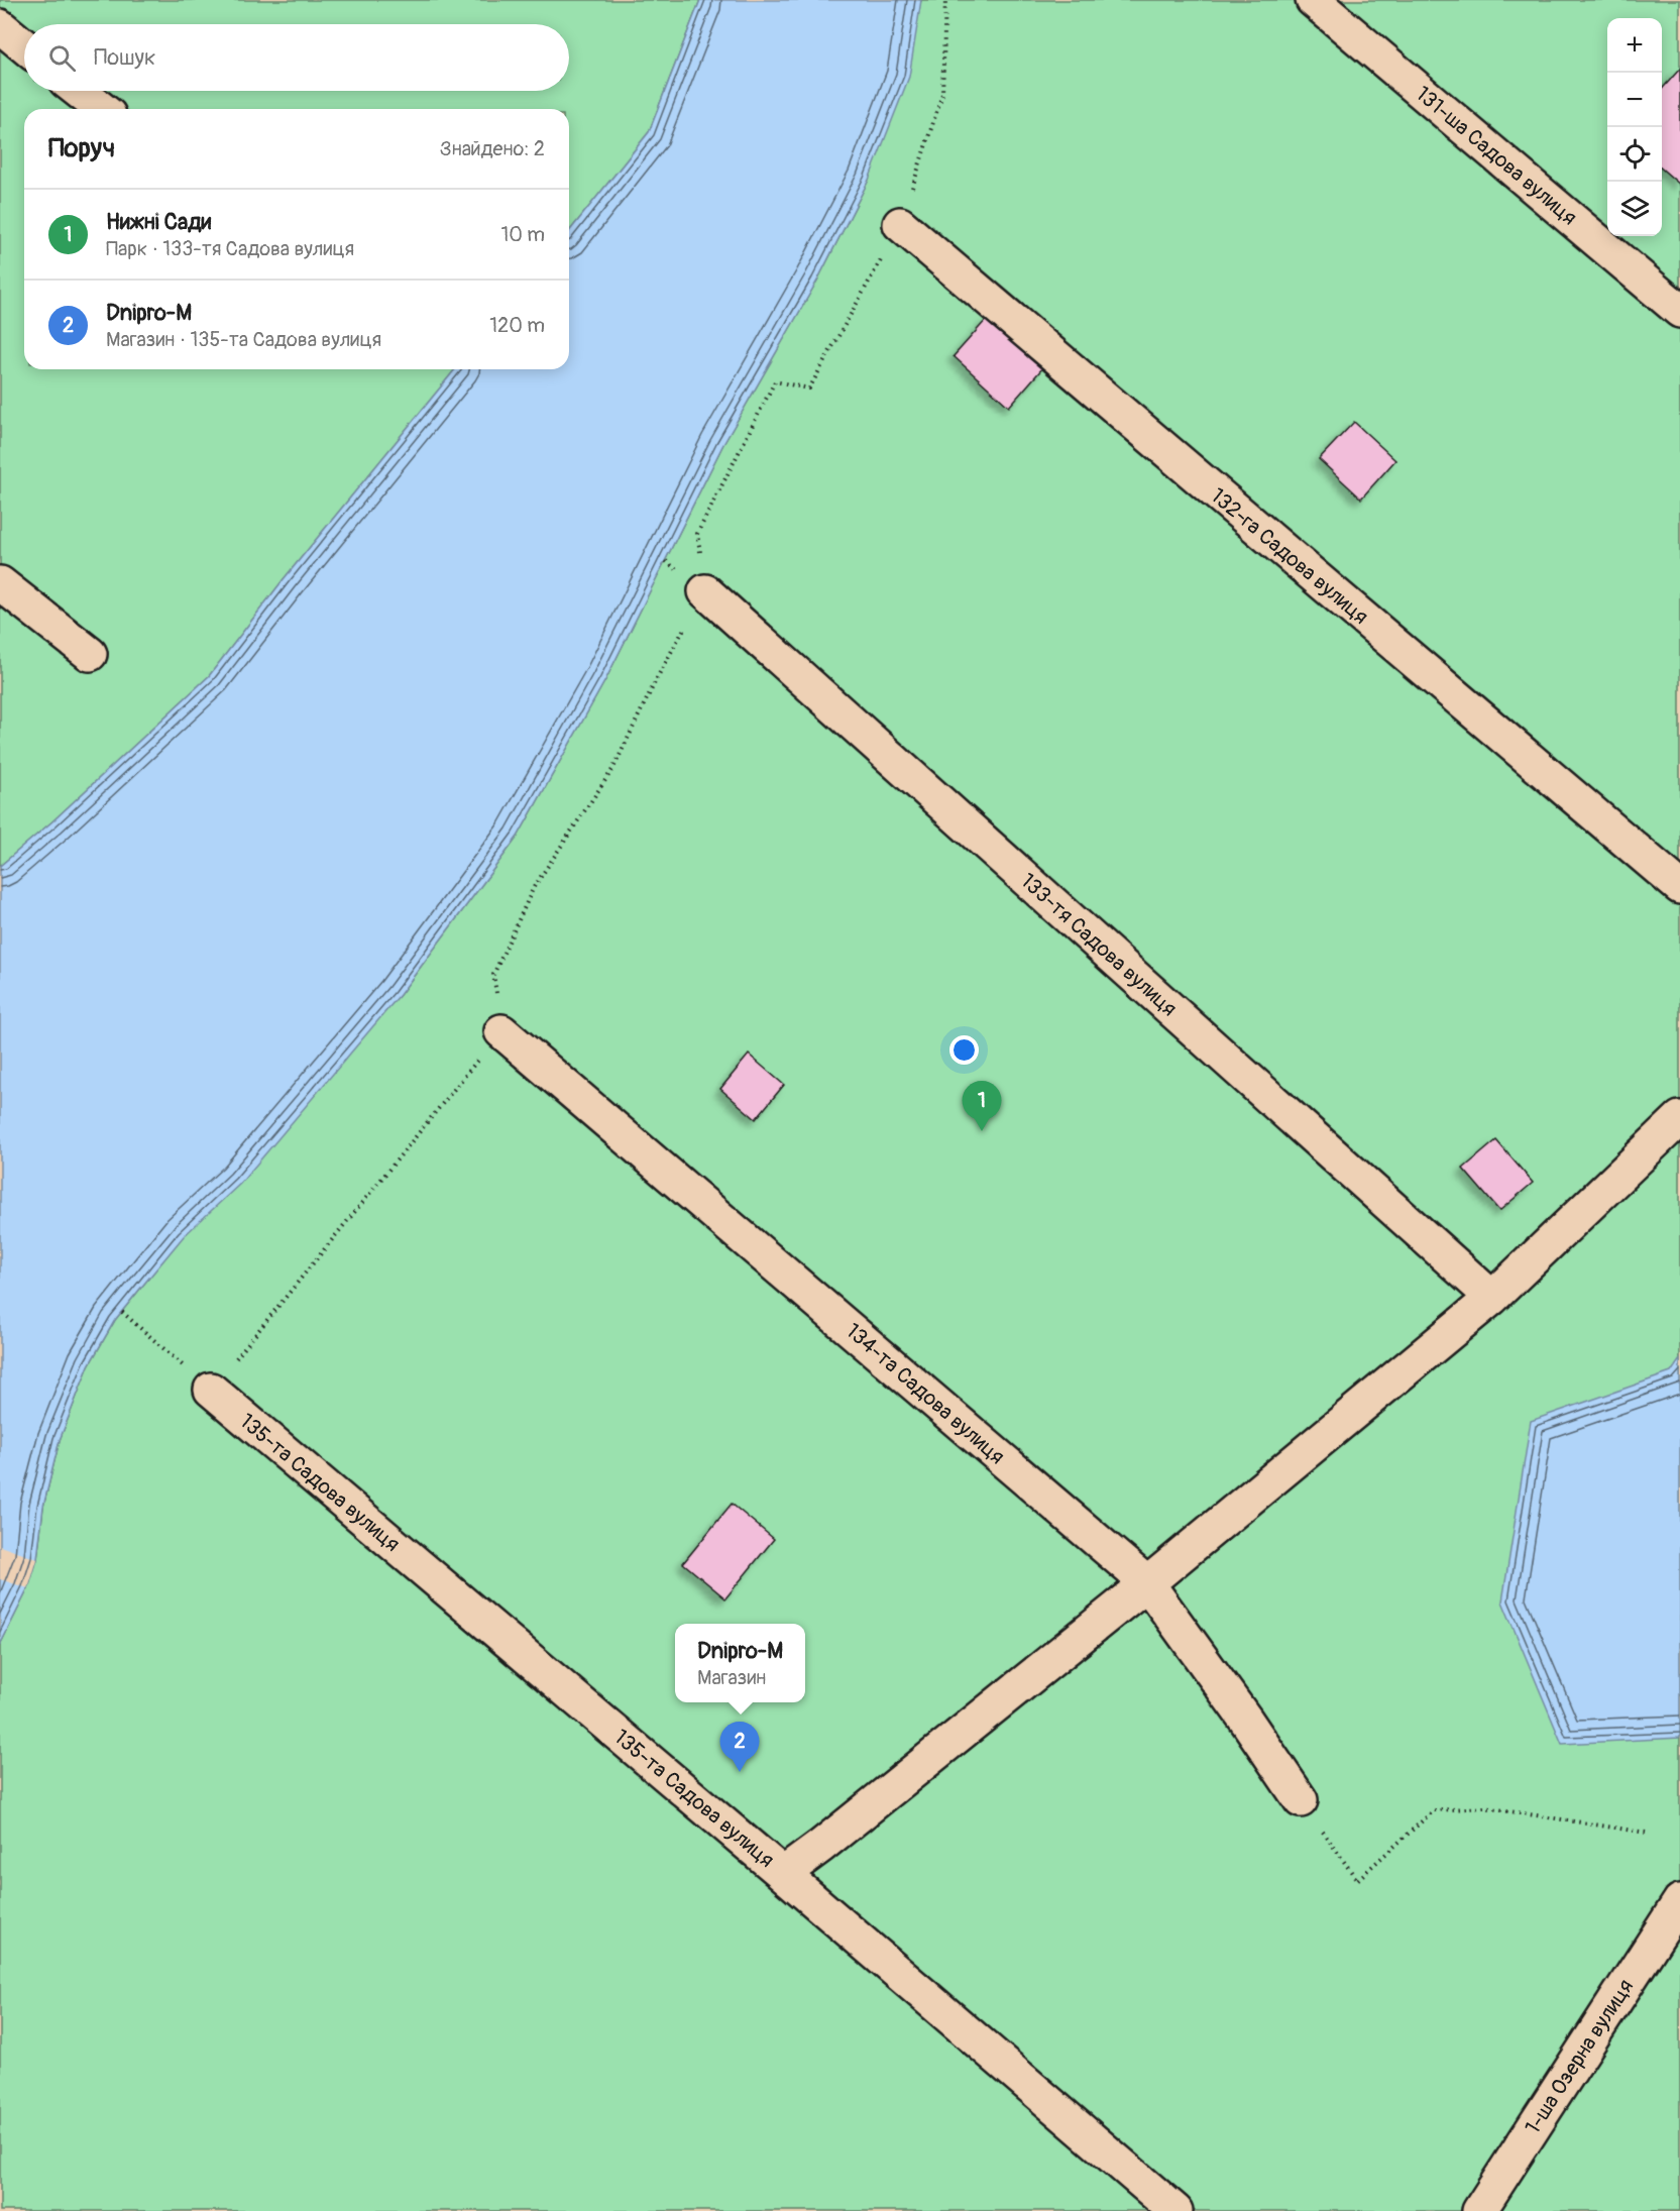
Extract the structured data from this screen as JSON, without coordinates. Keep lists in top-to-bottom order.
{
  "streets": {
    "street": [
      "131-ша Садова вулиця",
      "132-га Садова вулиця",
      "133-тя Садова вулиця",
      "134-та Садова вулиця",
      "135-та Садова вулиця",
      "1-ша Озерна вулиця"
    ]
  },
  "page": {
    "map_buttons": ["+", "−"],
    "search": "Пошук",
    "heading": ["Поруч", "Знайдено: 2"],
    "list": [
      {
        "mark": "1",
        "name": "Нижні Сади",
        "note": "Парк · 133-тя Садова вулиця",
        "value": "10 m"
      },
      {
        "mark": "2",
        "name": "Dnipro-M",
        "note": "Магазин · 135-та Садова вулиця",
        "value": "120 m"
      }
    ],
    "pins": ["1", "2"],
    "popup": ["Dnipro-M", "Магазин"]
  }
}
